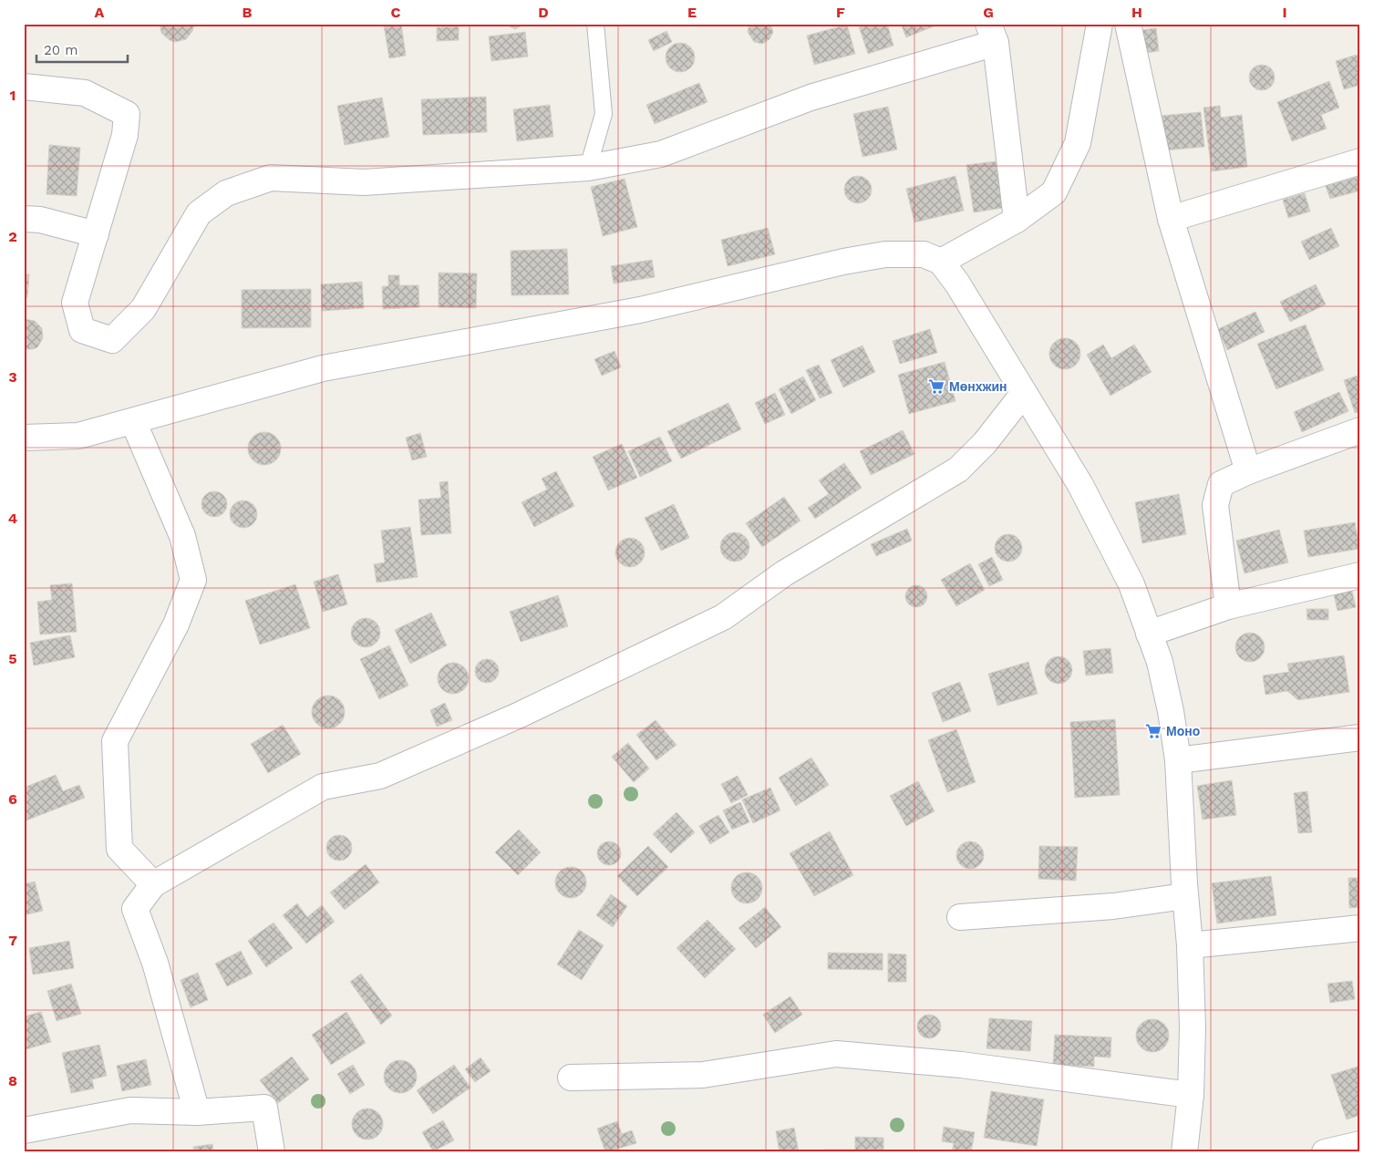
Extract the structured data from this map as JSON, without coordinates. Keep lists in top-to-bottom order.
{
  "places": {
    "supermarket": ["Мөнхжин", "Моно"]
  },
  "scale_bar": "20 m",
  "grid": {
    "columns": [
      "A",
      "B",
      "C",
      "D",
      "E",
      "F",
      "G",
      "H",
      "I"
    ],
    "rows": [
      "1",
      "2",
      "3",
      "4",
      "5",
      "6",
      "7",
      "8"
    ]
  }
}
